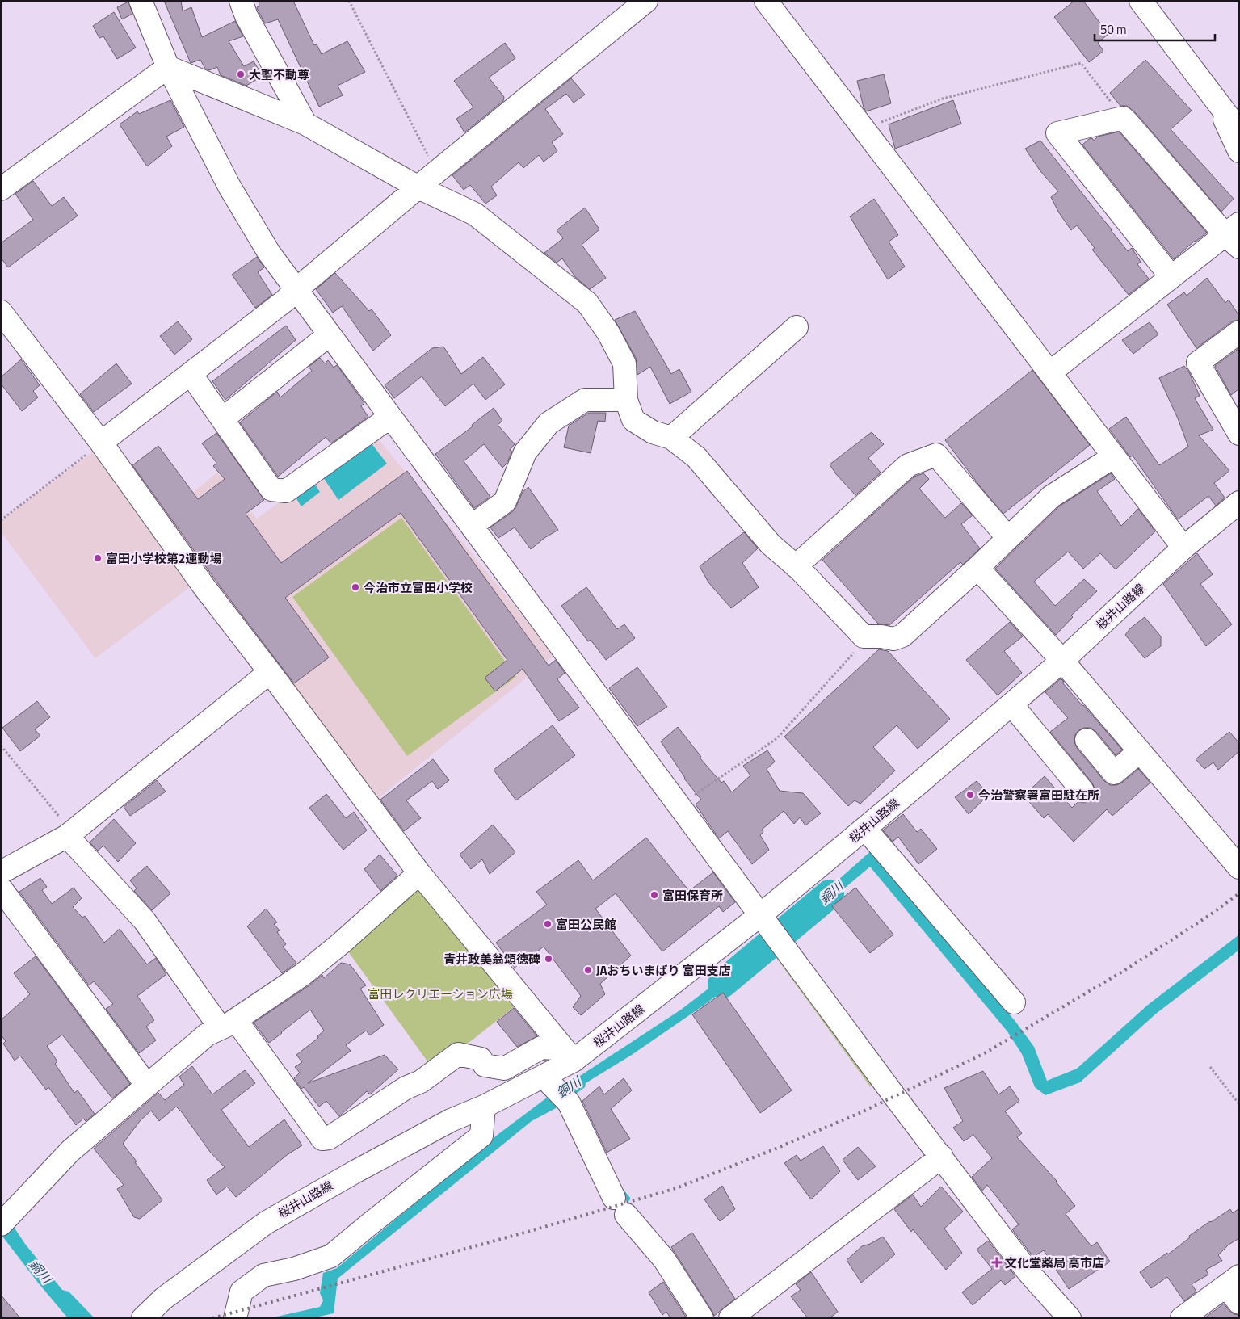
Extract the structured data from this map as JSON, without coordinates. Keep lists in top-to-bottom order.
{
  "streets": {
    "street": ["桜井山路線"]
  },
  "water": ["銅川"],
  "parks": ["富田レクリエーション広場"],
  "places": {
    "other": [
      "大聖不動尊",
      "富田小学校第2運動場",
      "今治市立富田小学校",
      "今治警察署富田駐在所",
      "富田保育所",
      "富田公民館",
      "青井政美翁頌徳碑",
      "JAおちいまばり 富田支店"
    ],
    "health": ["文化堂薬局 高市店"]
  },
  "scale_bar": "50 m"
}
